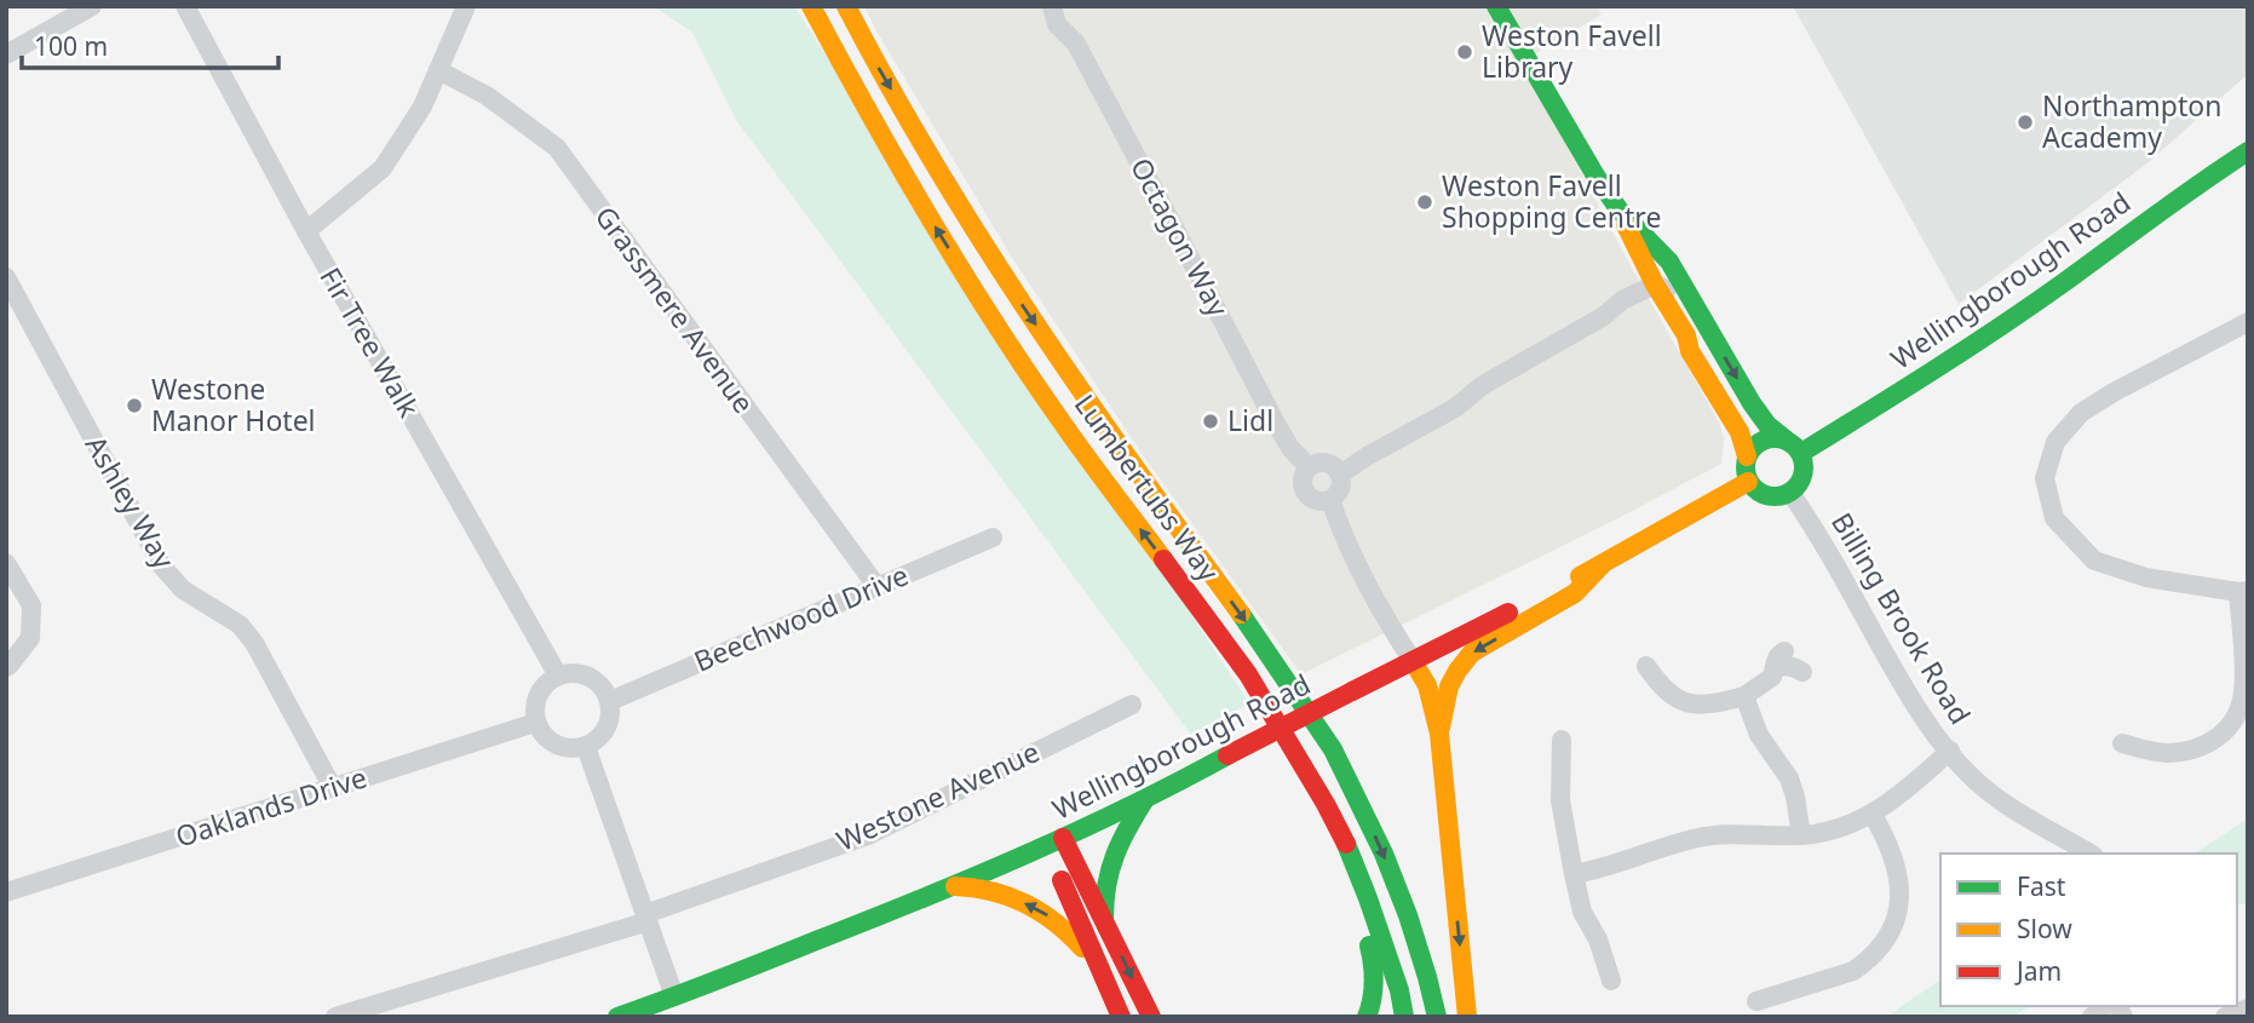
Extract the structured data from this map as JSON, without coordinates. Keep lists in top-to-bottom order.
{
  "streets": {
    "main road": ["Wellingborough Road", "Lumbertubs Way"],
    "street": [
      "Octagon Way",
      "Grassmere Avenue",
      "Fir Tree Walk",
      "Ashley Way",
      "Beechwood Drive",
      "Billing Brook Road",
      "Westone Avenue",
      "Oaklands Drive"
    ]
  },
  "crossings": [
    ["Wellingborough Road", "Billing Brook Road"],
    ["Grassmere Avenue", "Beechwood Drive"],
    ["Fir Tree Walk", "Beechwood Drive"],
    ["Fir Tree Walk", "Oaklands Drive"],
    ["Ashley Way", "Oaklands Drive"],
    ["Beechwood Drive", "Oaklands Drive"]
  ],
  "places": [
    "Weston Favell Library",
    "Northampton Academy",
    "Weston Favell Shopping Centre",
    "Westone Manor Hotel",
    "Lidl"
  ],
  "legend": ["Fast", "Slow", "Jam"],
  "scale_bar": "100 m"
}
